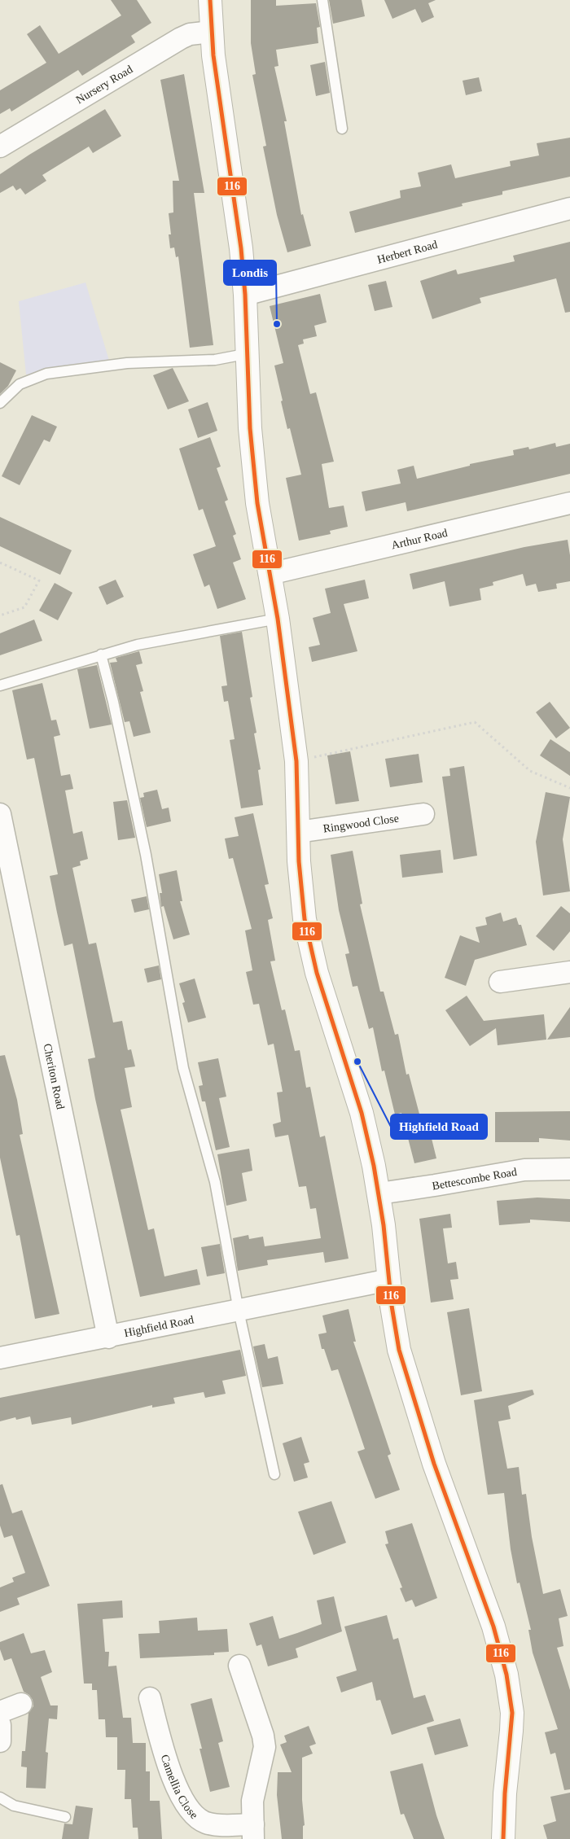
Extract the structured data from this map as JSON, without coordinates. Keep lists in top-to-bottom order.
{
  "streets": {
    "street": [
      "Nursery Road",
      "Herbert Road",
      "Arthur Road",
      "Ringwood Close",
      "Cheriton Road",
      "Bettescombe Road",
      "Highfield Road",
      "Camellia Close"
    ]
  },
  "crossings": [
    ["Cheriton Road", "Highfield Road"]
  ],
  "places": ["Londis", "Highfield Road"],
  "lines": ["transit line 116"]
}
